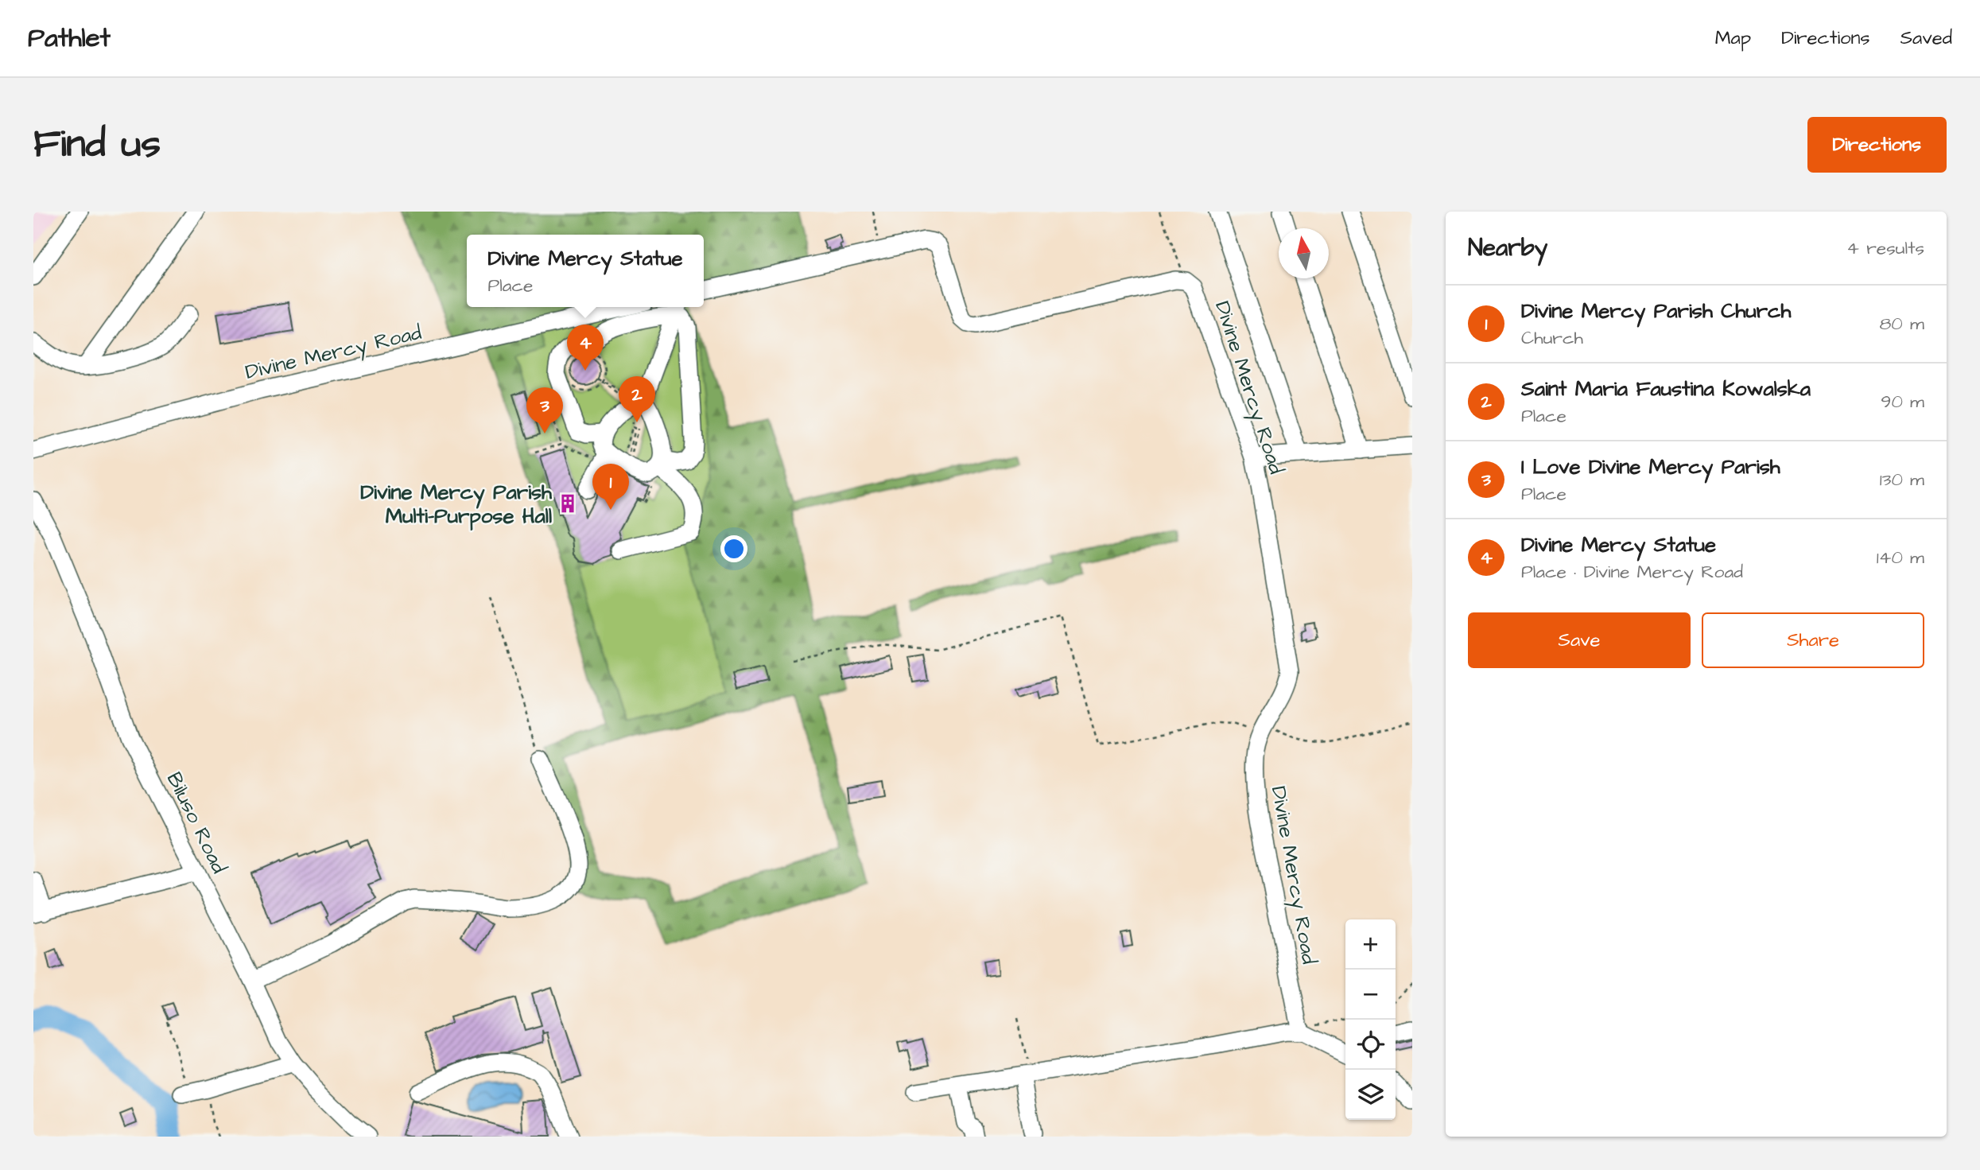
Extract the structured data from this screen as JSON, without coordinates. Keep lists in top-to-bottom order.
{
  "streets": {
    "street": ["Divine Mercy Road", "Biluso Road"]
  },
  "places": {
    "building": ["Divine Mercy Parish Multi-Purpose Hall"]
  },
  "north": "top",
  "page": {
    "header": "Pathlet",
    "nav": ["Map", "Directions", "Saved"],
    "buttons": [
      "Directions",
      ["Save", "Share"]
    ],
    "title": "Find us",
    "heading": ["Nearby", "4 results"],
    "popup": ["Divine Mercy Statue", "Place"],
    "list": [
      {
        "mark": "1",
        "name": "Divine Mercy Parish Church",
        "note": "Church",
        "value": "80 m"
      },
      {
        "mark": "2",
        "name": "Saint Maria Faustina Kowalska",
        "note": "Place",
        "value": "90 m"
      },
      {
        "mark": "3",
        "name": "I Love Divine Mercy Parish",
        "note": "Place",
        "value": "130 m"
      },
      {
        "mark": "4",
        "name": "Divine Mercy Statue",
        "note": "Place · Divine Mercy Road",
        "value": "140 m"
      }
    ],
    "pins": [
      "4",
      "2",
      "3",
      "1"
    ],
    "map_buttons": ["+", "−"]
  }
}
